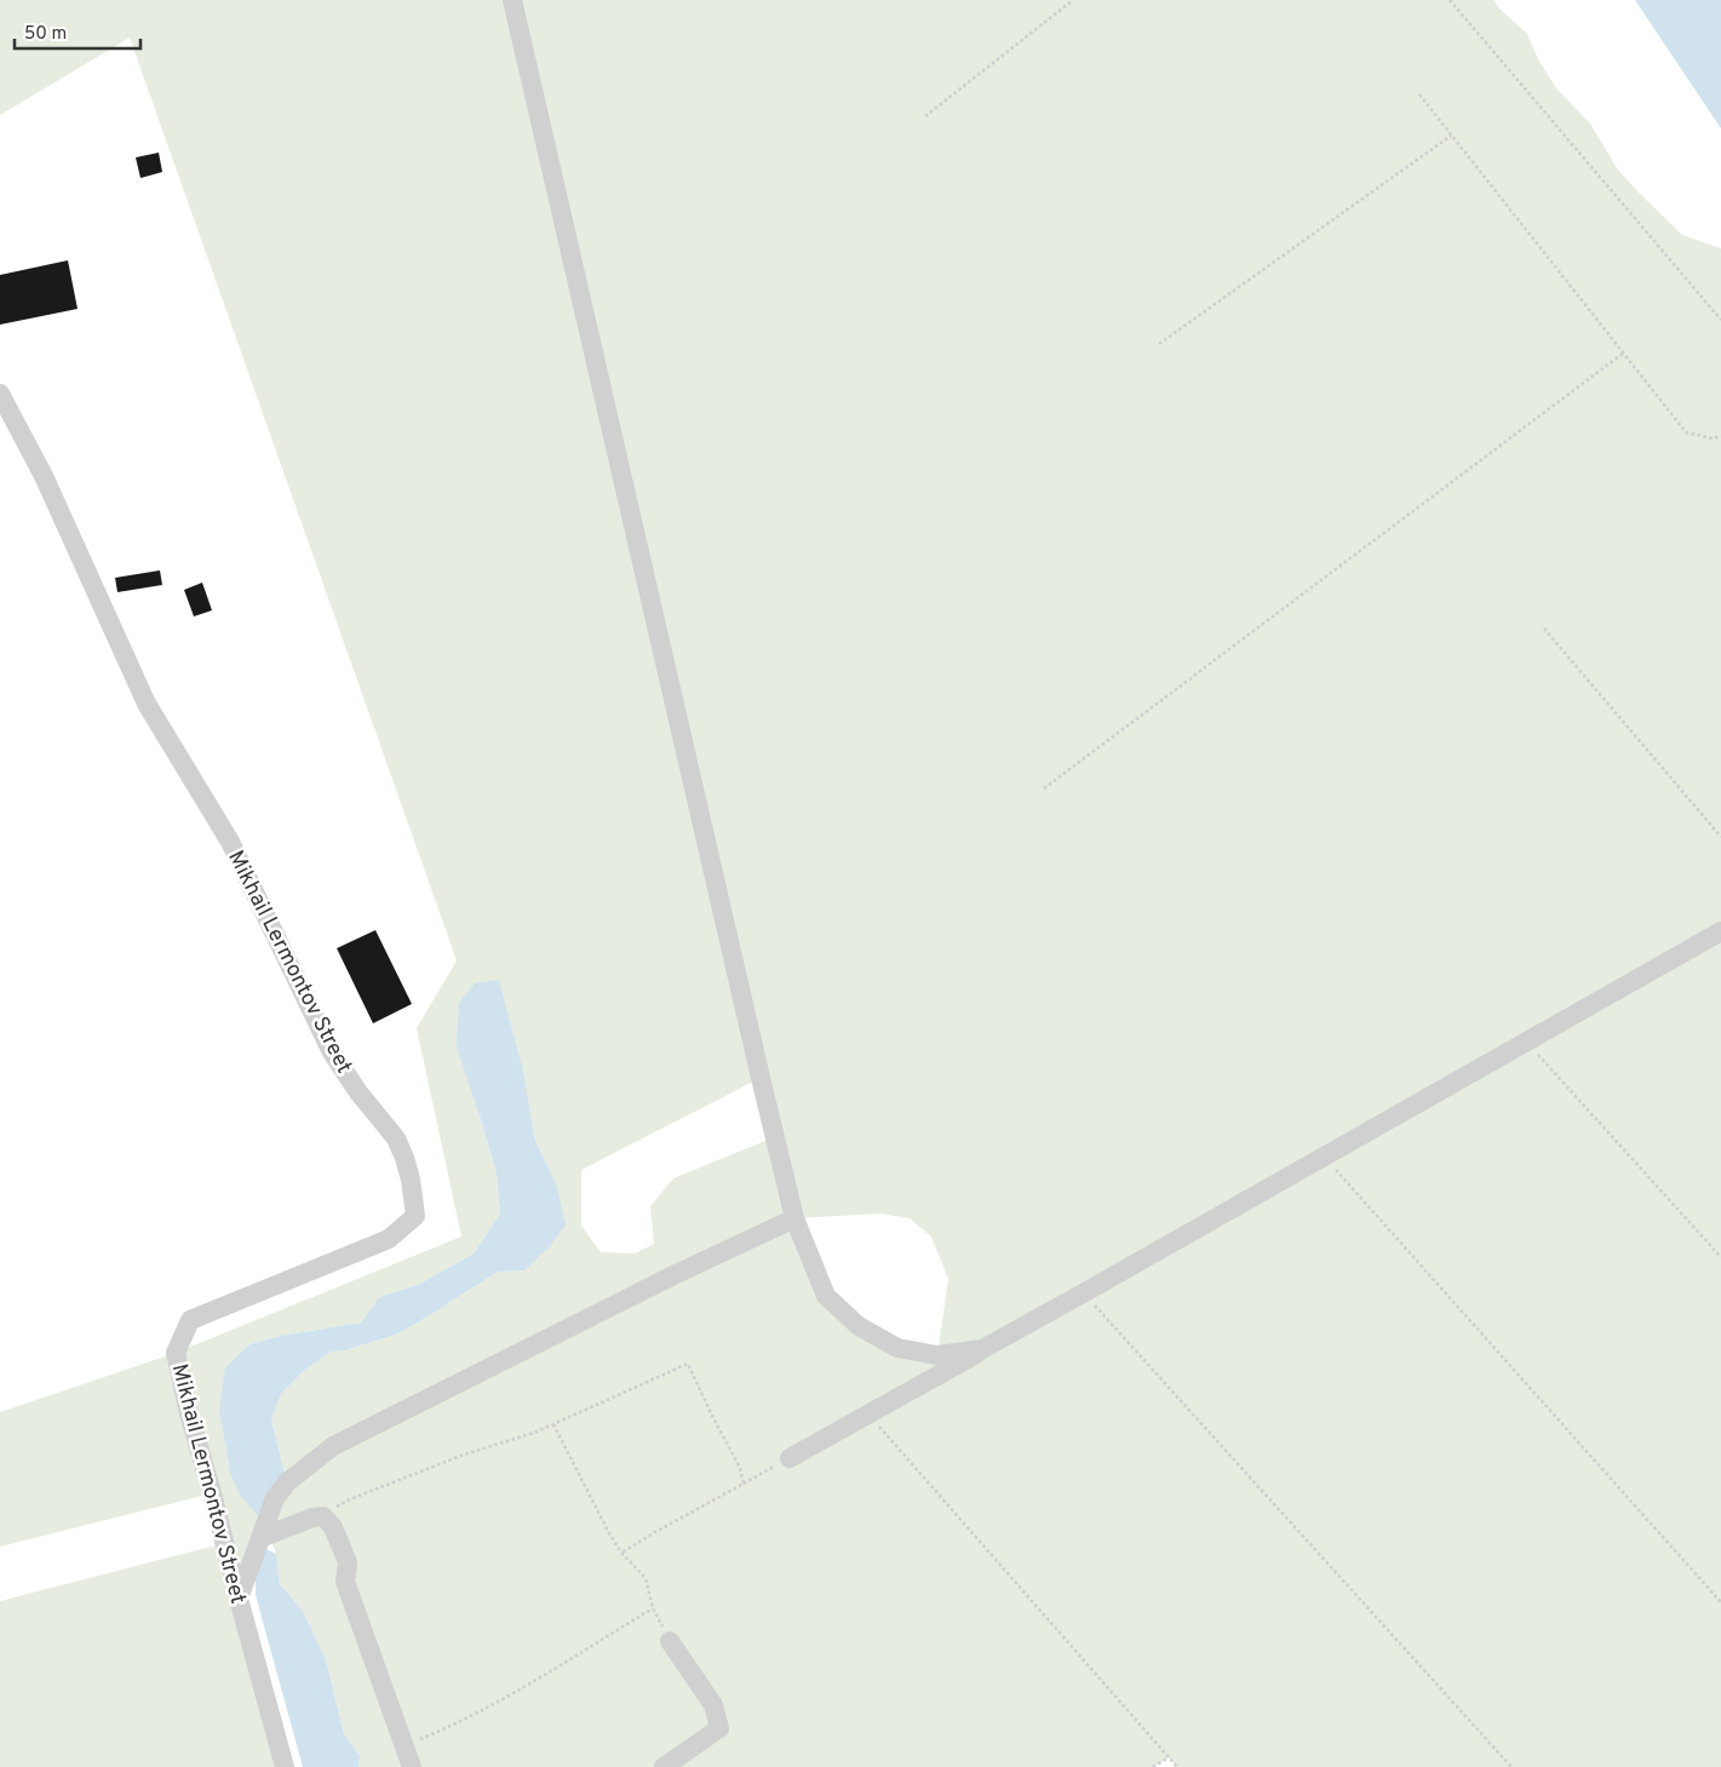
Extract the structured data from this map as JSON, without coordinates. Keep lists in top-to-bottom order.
{
  "streets": {
    "street": ["Mikhail Lermontov Street"]
  },
  "scale_bar": "50 m"
}
